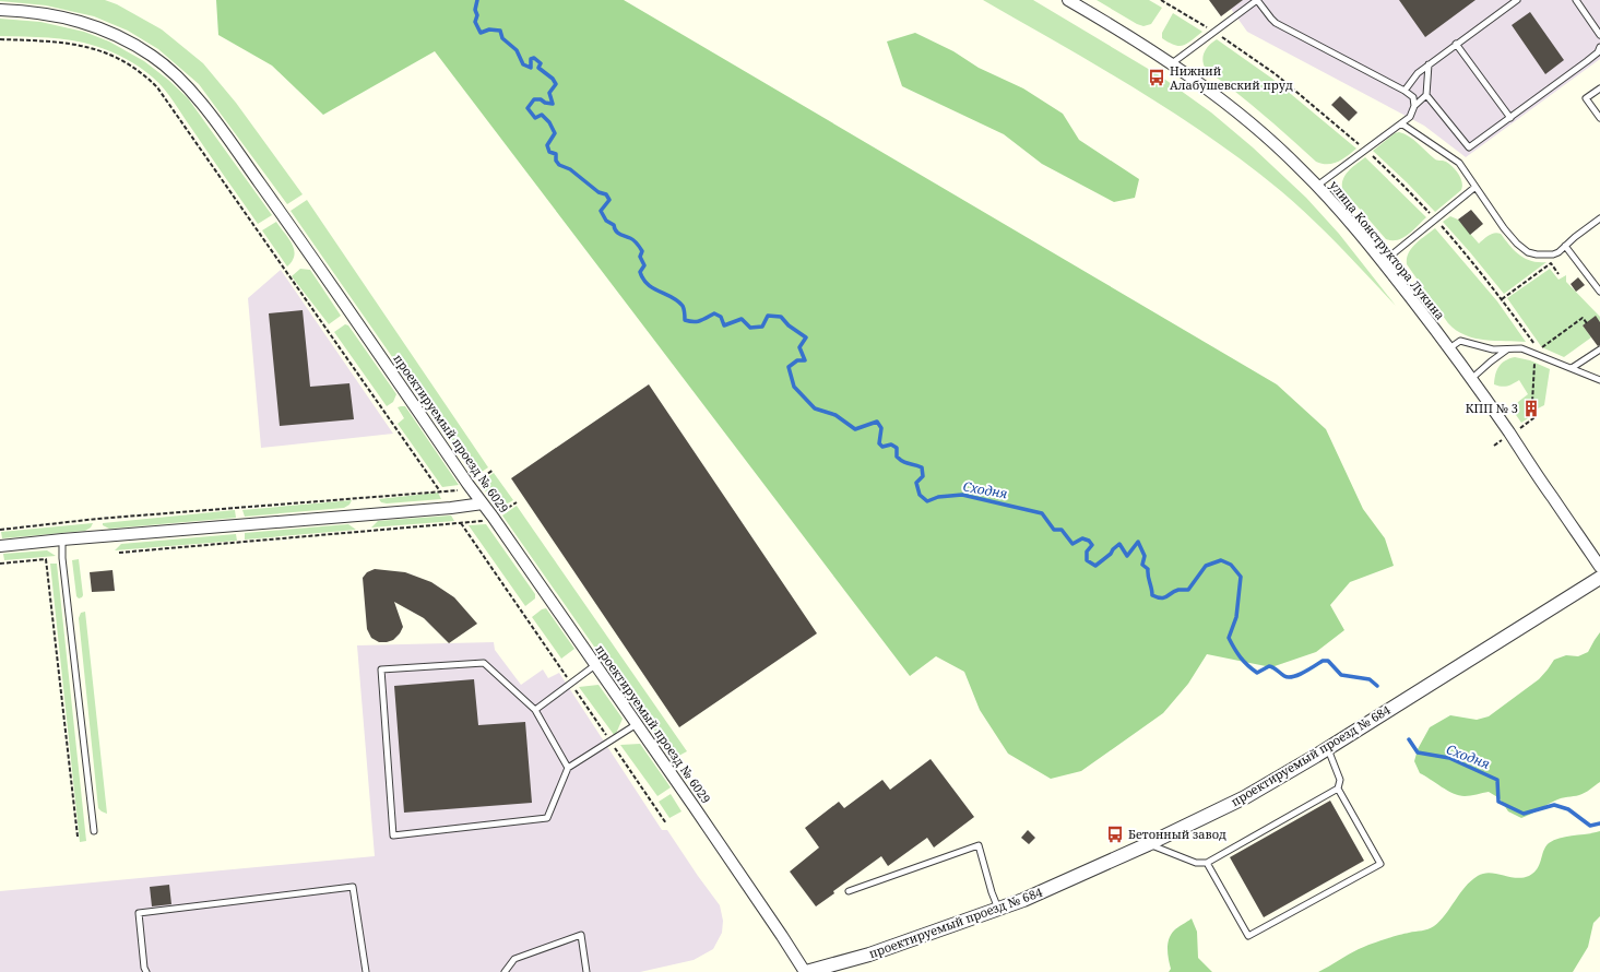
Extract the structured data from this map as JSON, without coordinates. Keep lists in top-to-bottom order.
{
  "streets": {
    "street": ["улица Конструктора Лукина", "проектируемый проезд № 6029", "проектируемый проезд № 684"]
  },
  "crossings": [
    ["проектируемый проезд № 6029", "проектируемый проезд № 684"]
  ],
  "water": ["Сходня"],
  "places": {
    "bus stop": ["Нижний Алабушевский пруд", "Бетонный завод"],
    "building": ["КПП № 3"]
  }
}
